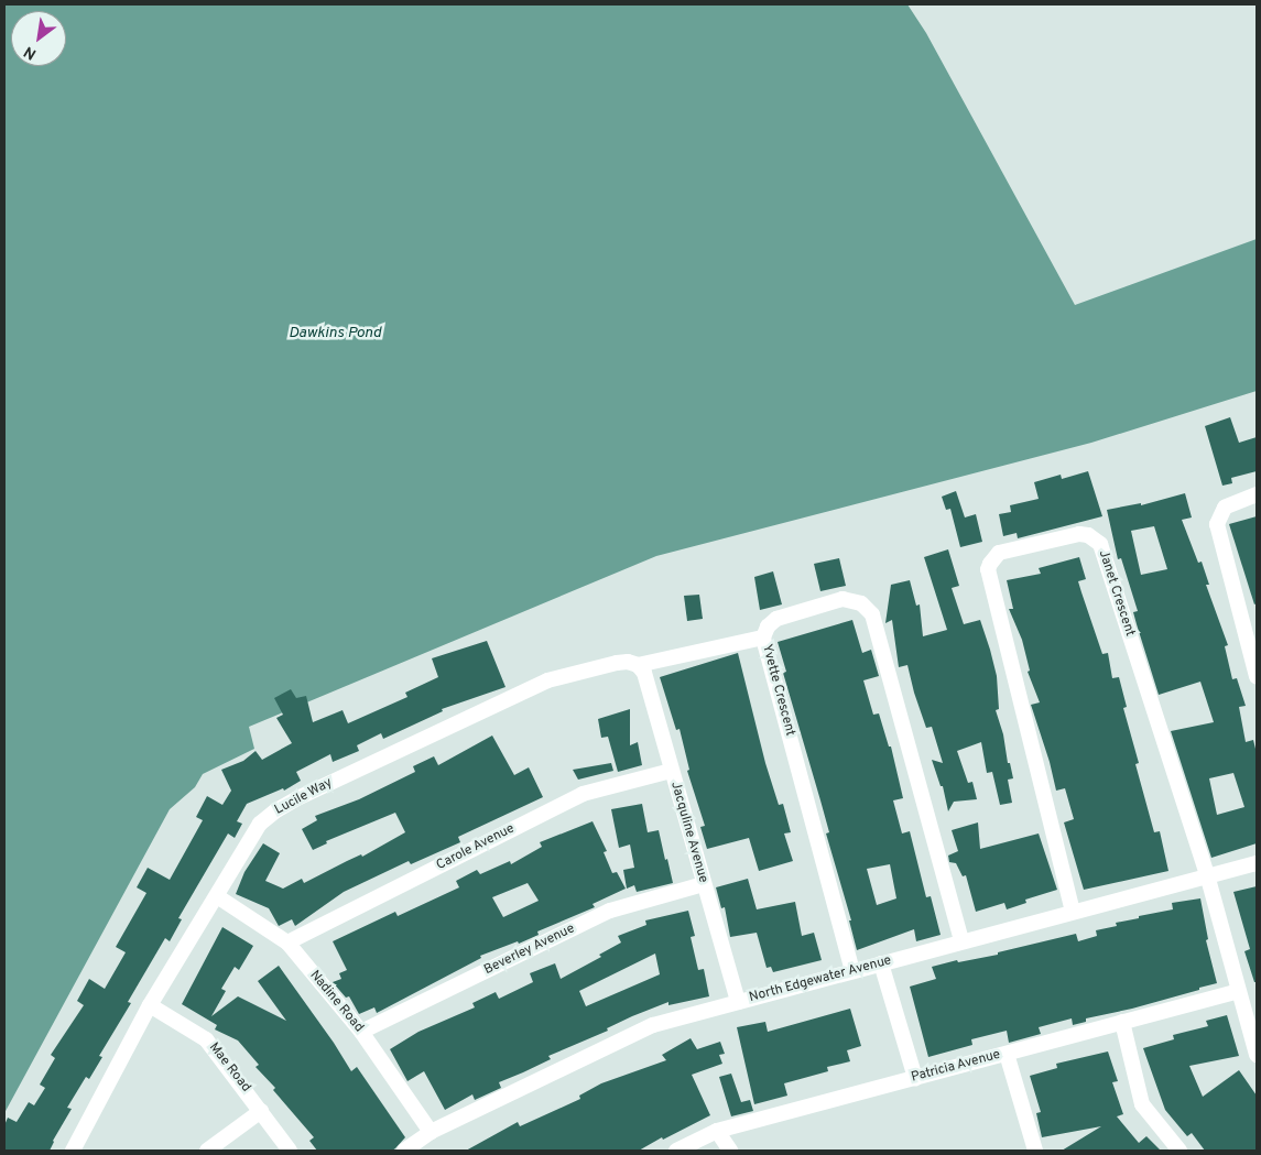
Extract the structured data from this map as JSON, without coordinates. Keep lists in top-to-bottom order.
{
  "streets": {
    "street": [
      "Janet Crescent",
      "Yvette Crescent",
      "Lucile Way",
      "Jacquline Avenue",
      "Carole Avenue",
      "Beverley Avenue",
      "North Edgewater Avenue",
      "Nadine Road",
      "Patricia Avenue",
      "Mae Road"
    ]
  },
  "crossings": [
    ["Janet Crescent", "North Edgewater Avenue"],
    ["Janet Crescent", "Patricia Avenue"],
    ["Yvette Crescent", "Lucile Way"],
    ["Yvette Crescent", "North Edgewater Avenue"],
    ["Lucile Way", "Jacquline Avenue"],
    ["Lucile Way", "Nadine Road"],
    ["Lucile Way", "Mae Road"],
    ["Jacquline Avenue", "Carole Avenue"],
    ["Jacquline Avenue", "Beverley Avenue"],
    ["Jacquline Avenue", "North Edgewater Avenue"],
    ["Carole Avenue", "Nadine Road"],
    ["Beverley Avenue", "Nadine Road"],
    ["North Edgewater Avenue", "Nadine Road"]
  ],
  "water": ["Dawkins Pond"],
  "north": "bottom left"
}
